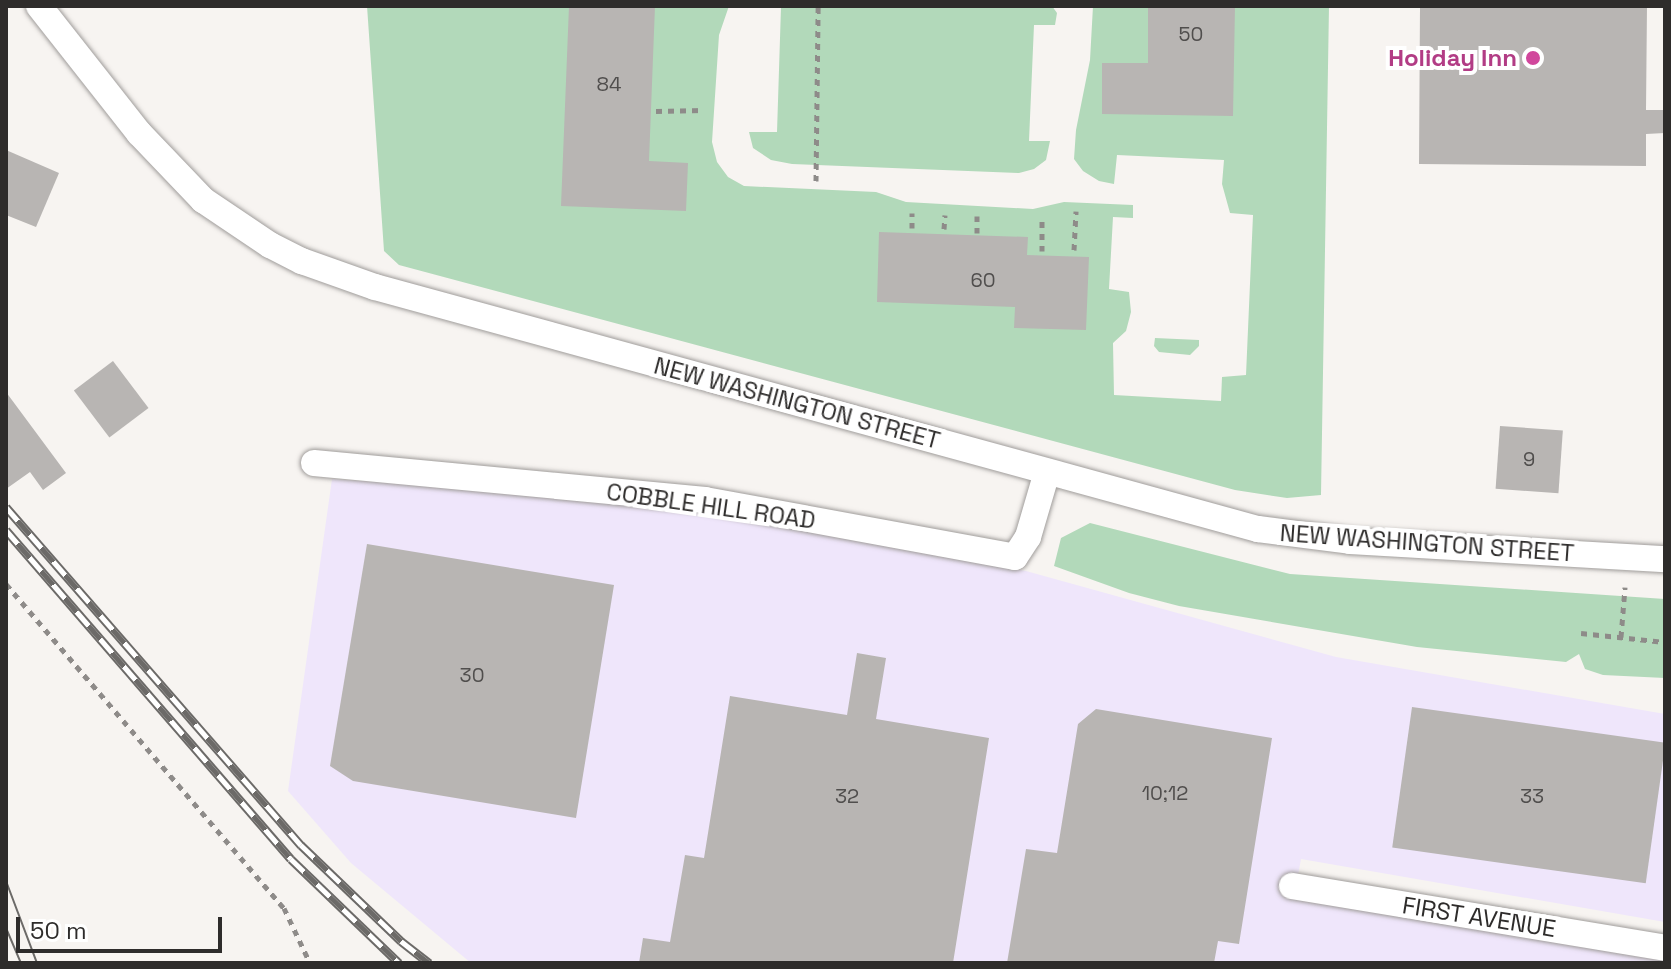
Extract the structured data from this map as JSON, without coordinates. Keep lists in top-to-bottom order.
{
  "streets": {
    "street": ["NEW WASHINGTON STREET", "COBBLE HILL ROAD", "FIRST AVENUE"]
  },
  "crossings": [
    ["NEW WASHINGTON STREET", "COBBLE HILL ROAD"]
  ],
  "places": ["Holiday Inn"],
  "house_numbers": [
    "50",
    "84",
    "60",
    "9",
    "30",
    "10;12",
    "32",
    "33"
  ],
  "scale_bar": "50 m"
}
